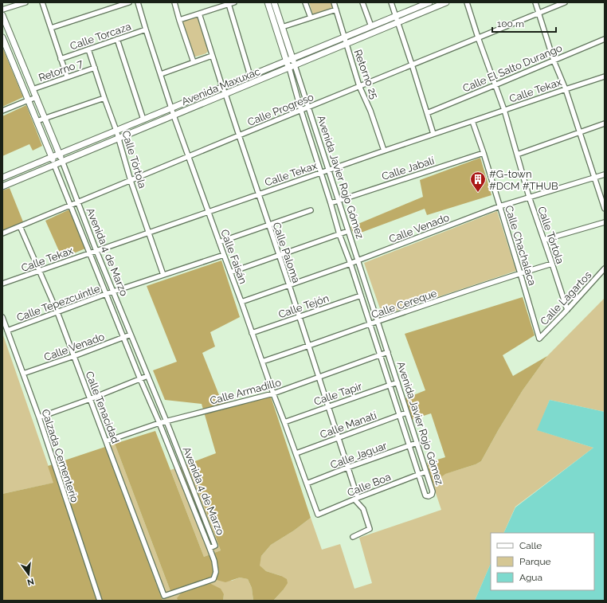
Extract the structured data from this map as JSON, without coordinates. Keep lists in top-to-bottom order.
{
  "streets": {
    "main road": ["Avenida Maxuxac", "Avenida Javier Rojo Gómez", "Avenida 4 de Marzo"],
    "street": [
      "Calle Torcaza",
      "Calle El Salto Durango",
      "Retorno 7",
      "Retorno 25",
      "Calle Tekax",
      "Calle Progreso",
      "Calle Tórtola",
      "Calle Jabalí",
      "Calle Venado",
      "Calle Chachalaca",
      "Calle Paloma",
      "Calle Faisán",
      "Calle Lagartos",
      "Calle Tepezcuintle",
      "Calle Cereque",
      "Calle Tejón",
      "Calle Armadillo",
      "Calle Tapir",
      "Calle Tenacidad",
      "Calle Manatí",
      "Calle Jaguar",
      "Calzada Cementerio",
      "Calle Boa"
    ]
  },
  "crossings": [
    ["Calle Torcaza", "Calle Tórtola"],
    ["Calle Torcaza", "Calle Faisán"],
    ["Calle El Salto Durango", "Calle Tórtola"],
    ["Retorno 7", "Calle Tórtola"],
    ["Retorno 7", "Avenida 4 de Marzo"],
    ["Retorno 25", "Avenida Maxuxac"],
    ["Retorno 25", "Calle Tekax"],
    ["Retorno 25", "Calle Progreso"],
    ["Avenida Maxuxac", "Calle Tórtola"],
    ["Avenida Maxuxac", "Avenida Javier Rojo Gómez"],
    ["Avenida Maxuxac", "Avenida 4 de Marzo"],
    ["Avenida Maxuxac", "Calle Paloma"],
    ["Avenida Maxuxac", "Calle Faisán"],
    ["Calle Tekax", "Calle Tórtola"],
    ["Calle Tekax", "Avenida Javier Rojo Gómez"],
    ["Calle Tekax", "Calle Chachalaca"],
    ["Calle Tekax", "Avenida 4 de Marzo"],
    ["Calle Tekax", "Calle Paloma"],
    ["Calle Tekax", "Calle Faisán"],
    ["Calle Tekax", "Calle Tenacidad"],
    ["Calle Progreso", "Calle Tórtola"],
    ["Calle Progreso", "Avenida Javier Rojo Gómez"],
    ["Calle Progreso", "Avenida 4 de Marzo"],
    ["Calle Progreso", "Calle Paloma"],
    ["Calle Progreso", "Calle Faisán"],
    ["Calle Progreso", "Calle Tenacidad"],
    ["Calle Tórtola", "Calle Venado"],
    ["Calle Tórtola", "Calle Lagartos"],
    ["Calle Tórtola", "Calle Tepezcuintle"],
    ["Calle Tórtola", "Calle Cereque"],
    ["Calle Jabalí", "Avenida Javier Rojo Gómez"],
    ["Calle Jabalí", "Calle Chachalaca"],
    ["Avenida Javier Rojo Gómez", "Calle Venado"],
    ["Avenida Javier Rojo Gómez", "Calle Cereque"],
    ["Avenida Javier Rojo Gómez", "Calle Tejón"],
    ["Avenida Javier Rojo Gómez", "Calle Armadillo"],
    ["Avenida Javier Rojo Gómez", "Calle Tapir"],
    ["Avenida Javier Rojo Gómez", "Calle Manatí"],
    ["Avenida Javier Rojo Gómez", "Calle Jaguar"],
    ["Avenida Javier Rojo Gómez", "Calle Boa"],
    ["Calle Venado", "Calle Chachalaca"],
    ["Calle Venado", "Avenida 4 de Marzo"],
    ["Calle Venado", "Calle Paloma"],
    ["Calle Venado", "Calle Faisán"],
    ["Calle Venado", "Calle Tenacidad"],
    ["Calle Venado", "Calzada Cementerio"],
    ["Calle Chachalaca", "Calle Lagartos"],
    ["Calle Chachalaca", "Calle Cereque"],
    ["Avenida 4 de Marzo", "Calle Tepezcuintle"],
    ["Avenida 4 de Marzo", "Calle Armadillo"],
    ["Avenida 4 de Marzo", "Calle Tenacidad"],
    ["Calle Paloma", "Calle Cereque"],
    ["Calle Paloma", "Calle Tejón"],
    ["Calle Paloma", "Calle Armadillo"],
    ["Calle Paloma", "Calle Tapir"],
    ["Calle Paloma", "Calle Manatí"],
    ["Calle Paloma", "Calle Jaguar"],
    ["Calle Paloma", "Calle Boa"],
    ["Calle Faisán", "Calle Tepezcuintle"],
    ["Calle Faisán", "Calle Cereque"],
    ["Calle Faisán", "Calle Tejón"],
    ["Calle Faisán", "Calle Armadillo"],
    ["Calle Faisán", "Calle Tapir"],
    ["Calle Faisán", "Calle Manatí"],
    ["Calle Faisán", "Calle Jaguar"],
    ["Calle Faisán", "Calle Boa"],
    ["Calle Tepezcuintle", "Calle Tenacidad"],
    ["Calle Tepezcuintle", "Calzada Cementerio"],
    ["Calle Armadillo", "Calle Tenacidad"]
  ],
  "places": {
    "building": ["#G-town #DCM #THUB"]
  },
  "legend": ["Calle", "Parque", "Agua"],
  "scale_bar": "100 m",
  "north": "bottom"
}
